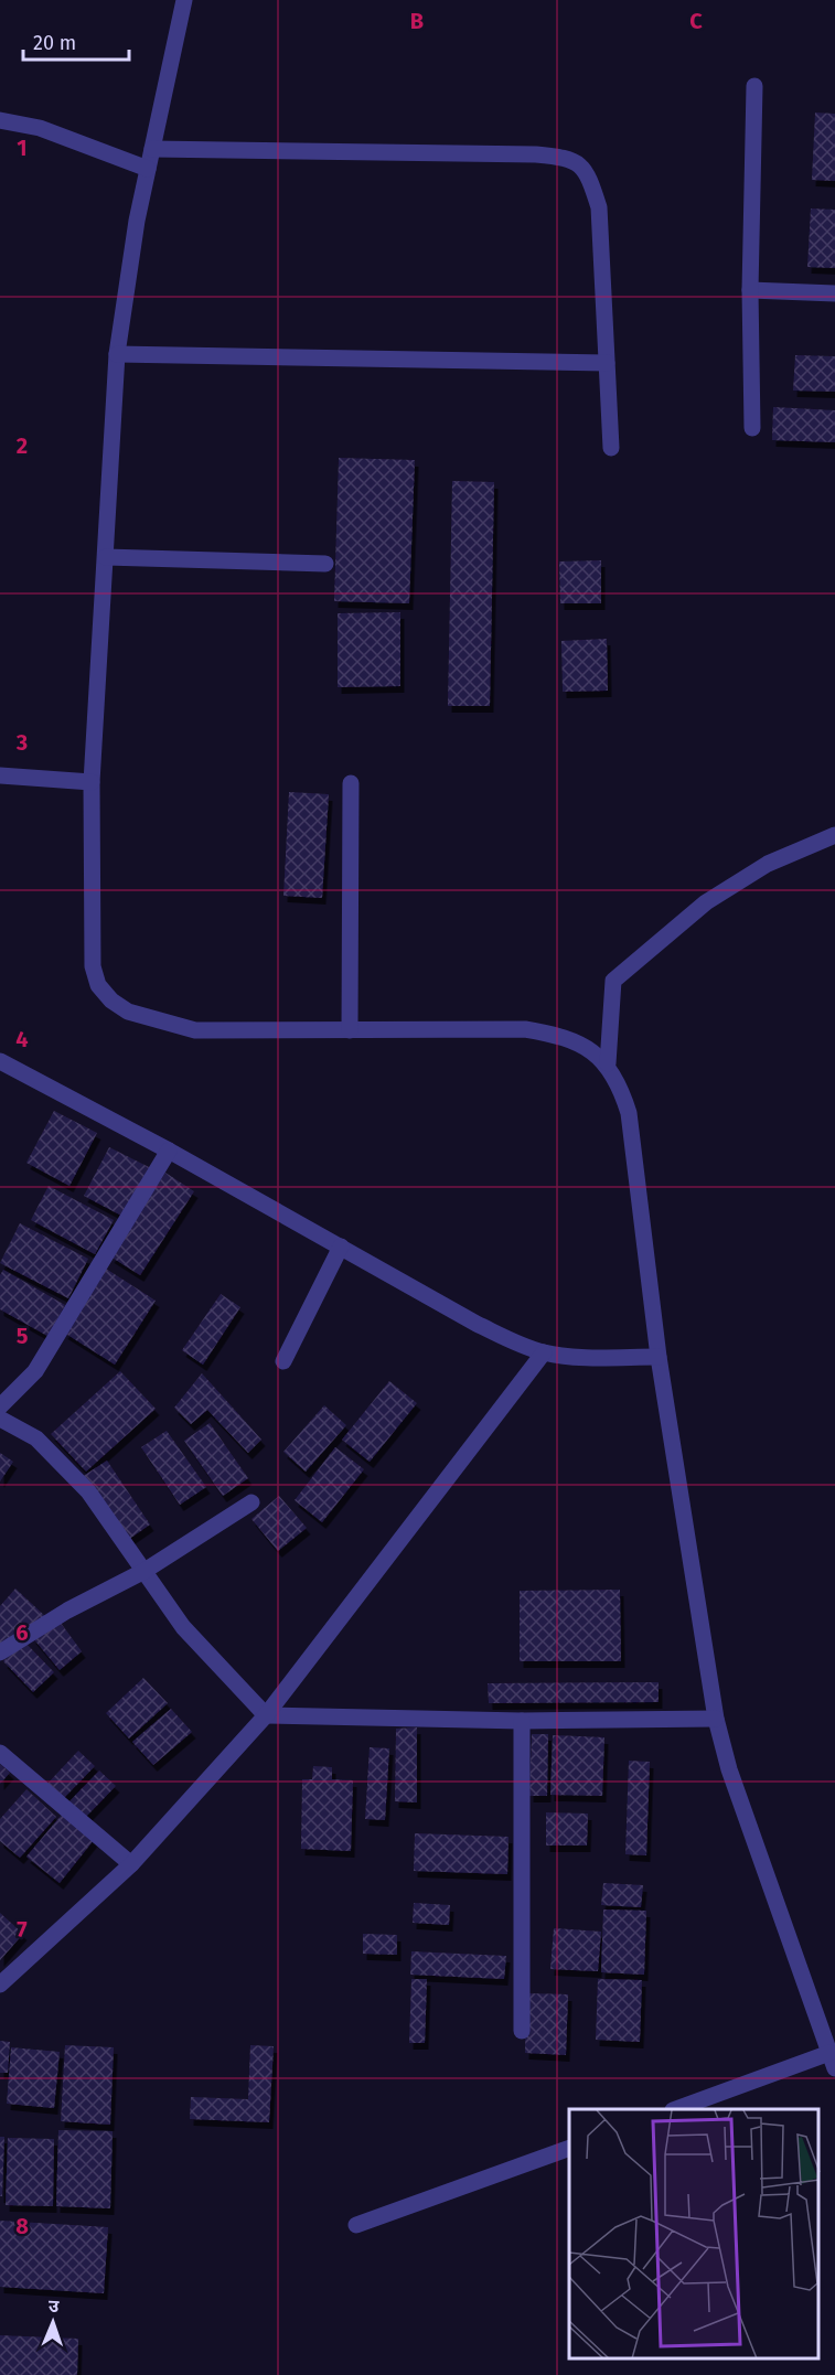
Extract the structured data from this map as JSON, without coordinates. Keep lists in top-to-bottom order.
{
  "scale_bar": "20 m",
  "north": "top",
  "grid": {
    "columns": ["B", "C"],
    "rows": [
      "1",
      "2",
      "3",
      "4",
      "5",
      "6",
      "7",
      "8"
    ]
  }
}
